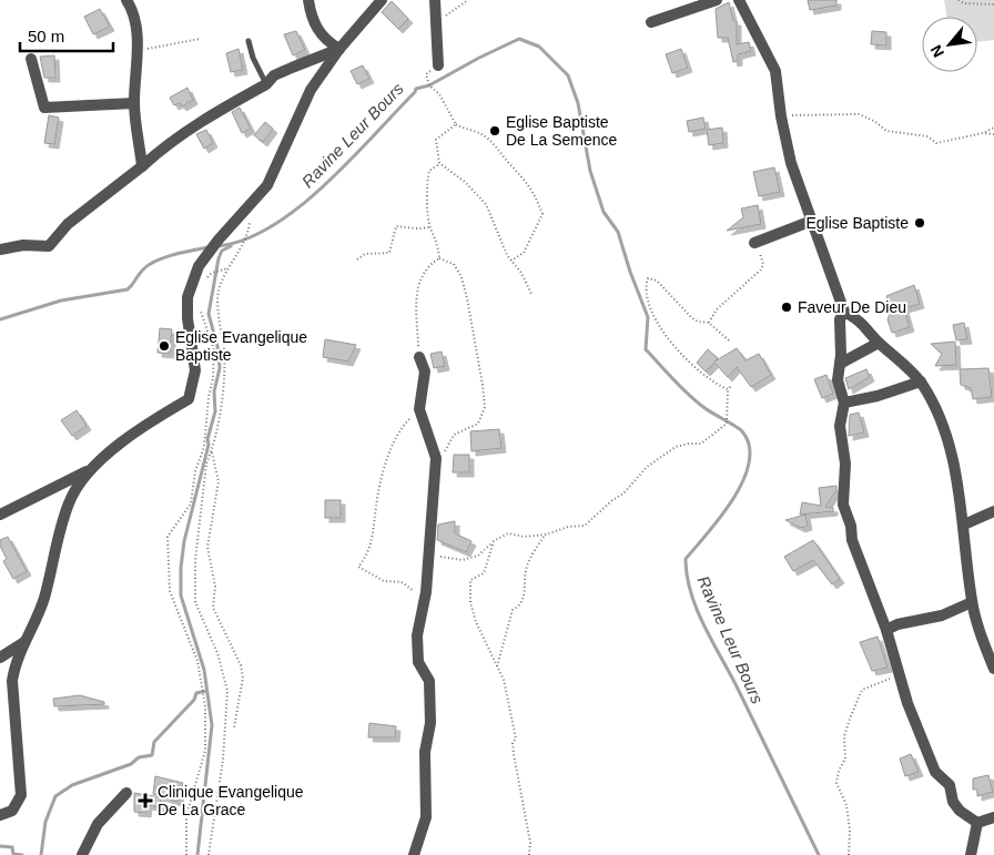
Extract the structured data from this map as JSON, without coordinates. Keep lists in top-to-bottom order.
{
  "water": ["Ravine Leur Bours"],
  "places": {
    "other": [
      "Eglise Baptiste De La Semence",
      "Eglise Baptiste",
      "Faveur De Dieu",
      "Eglise Evangelique Baptiste"
    ],
    "health": ["Clinique Evangelique De La Grace"]
  },
  "scale_bar": "50 m",
  "north": "bottom left"
}
